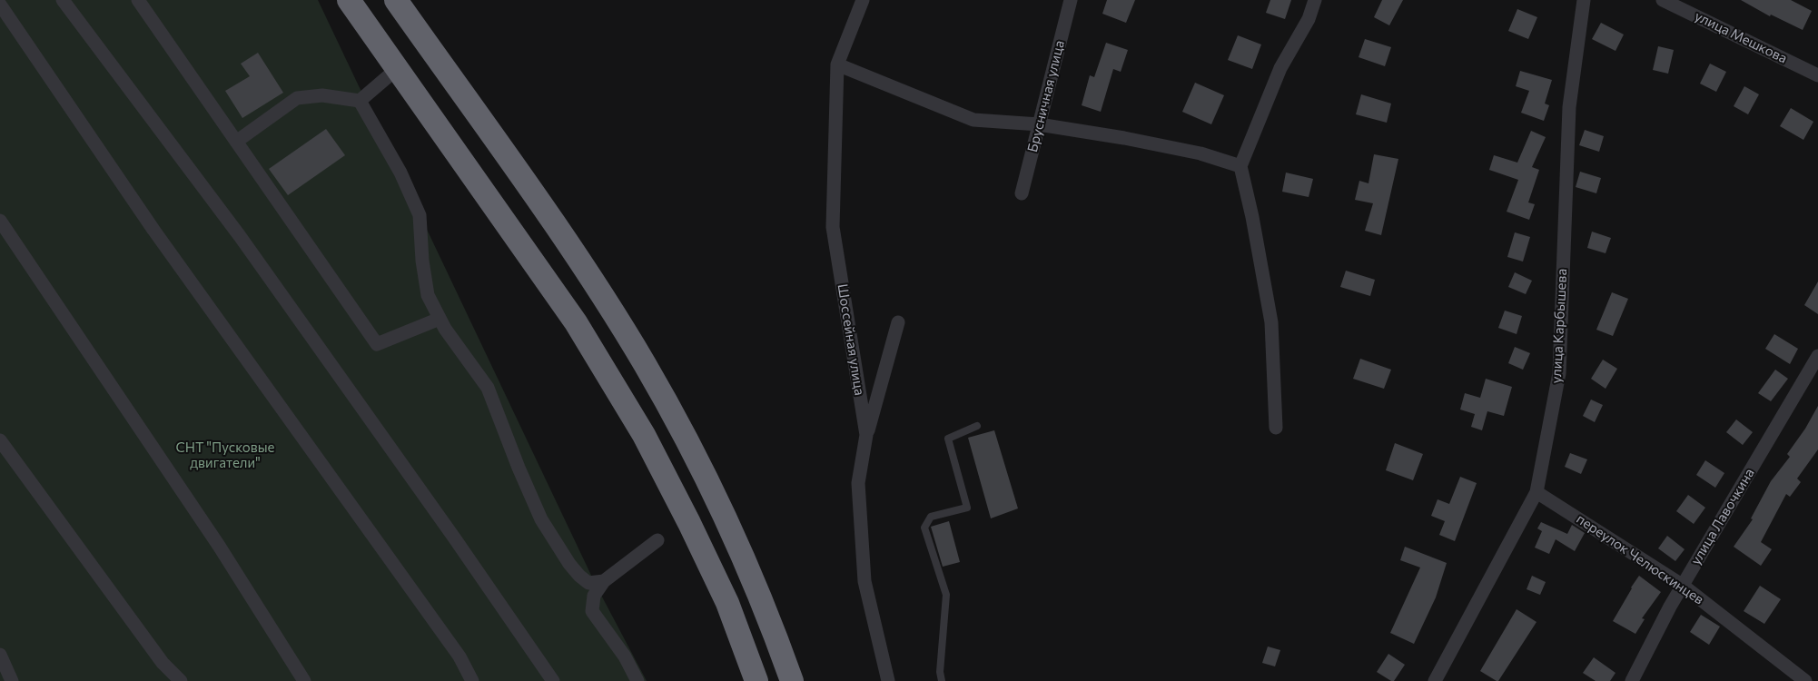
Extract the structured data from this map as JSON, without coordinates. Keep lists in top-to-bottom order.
{
  "streets": {
    "street": [
      "улица Мешкова",
      "Брусничная улица",
      "улица Карбышева",
      "Шоссейная улица",
      "улица Лавочкина",
      "переулок Челюскинцев"
    ]
  },
  "crossings": [
    ["улица Карбышева", "переулок Челюскинцев"],
    ["улица Лавочкина", "переулок Челюскинцев"]
  ],
  "parks": ["СНТ \"Пусковые двигатели\""]
}
